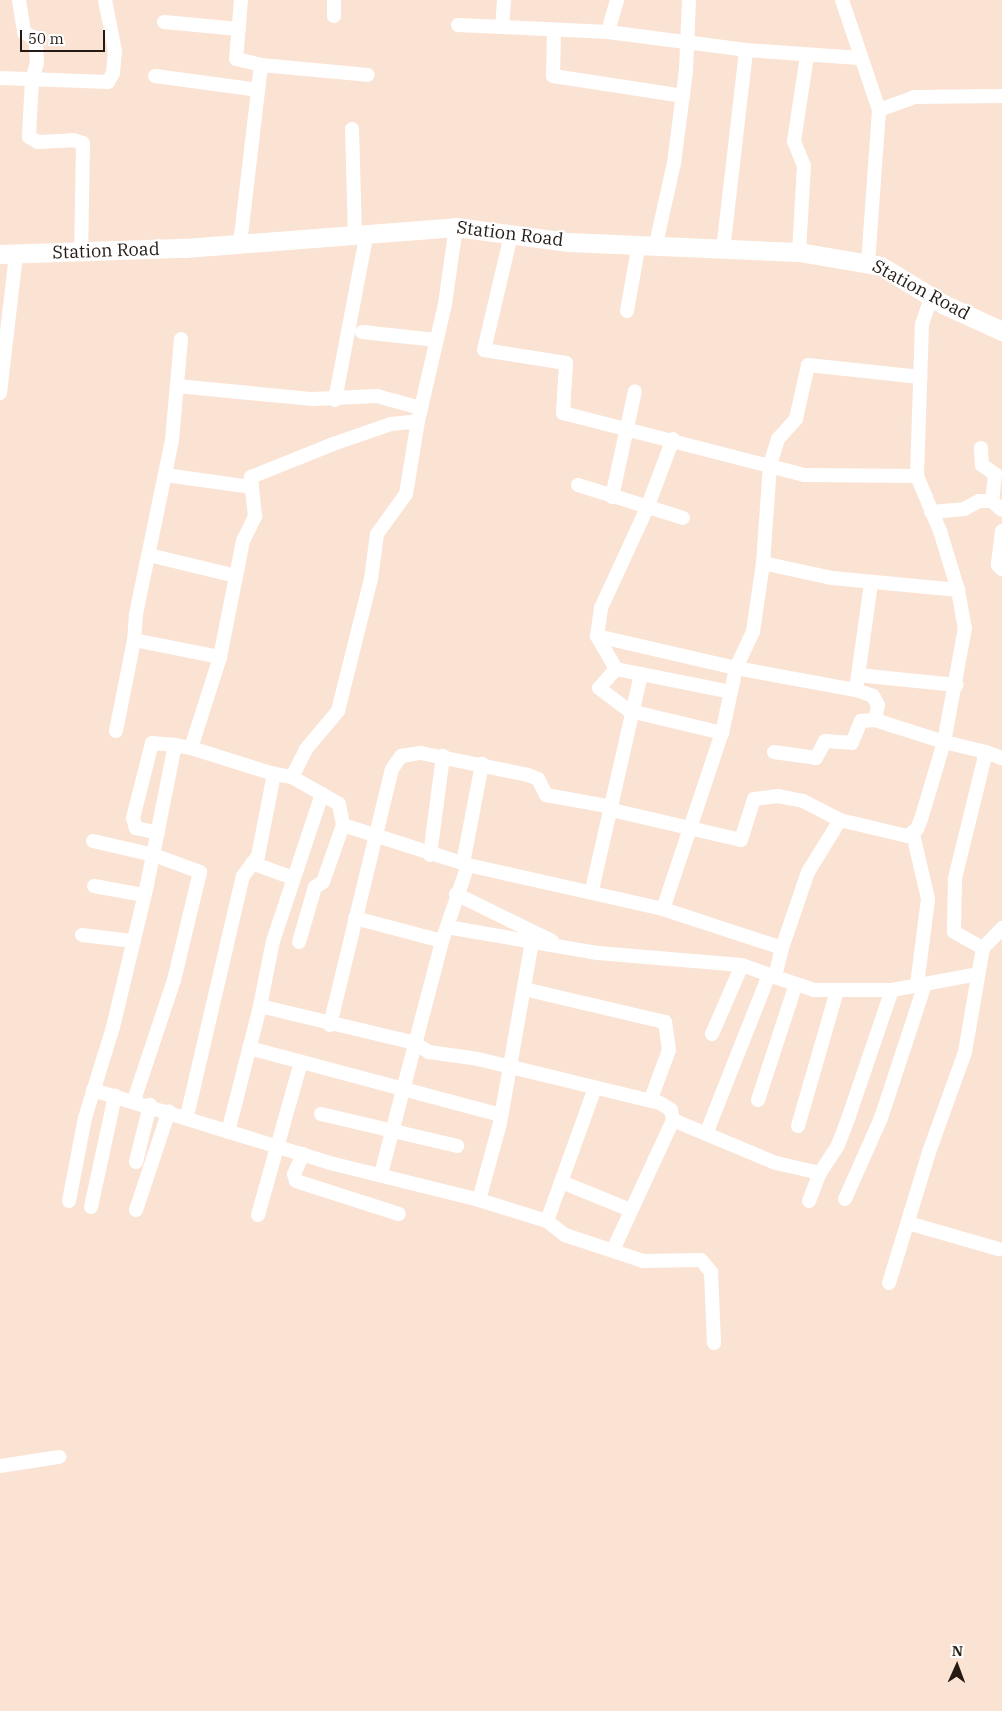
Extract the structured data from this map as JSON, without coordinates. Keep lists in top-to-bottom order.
{
  "streets": {
    "main road": ["Station Road"]
  },
  "scale_bar": "50 m",
  "north": "top"
}
